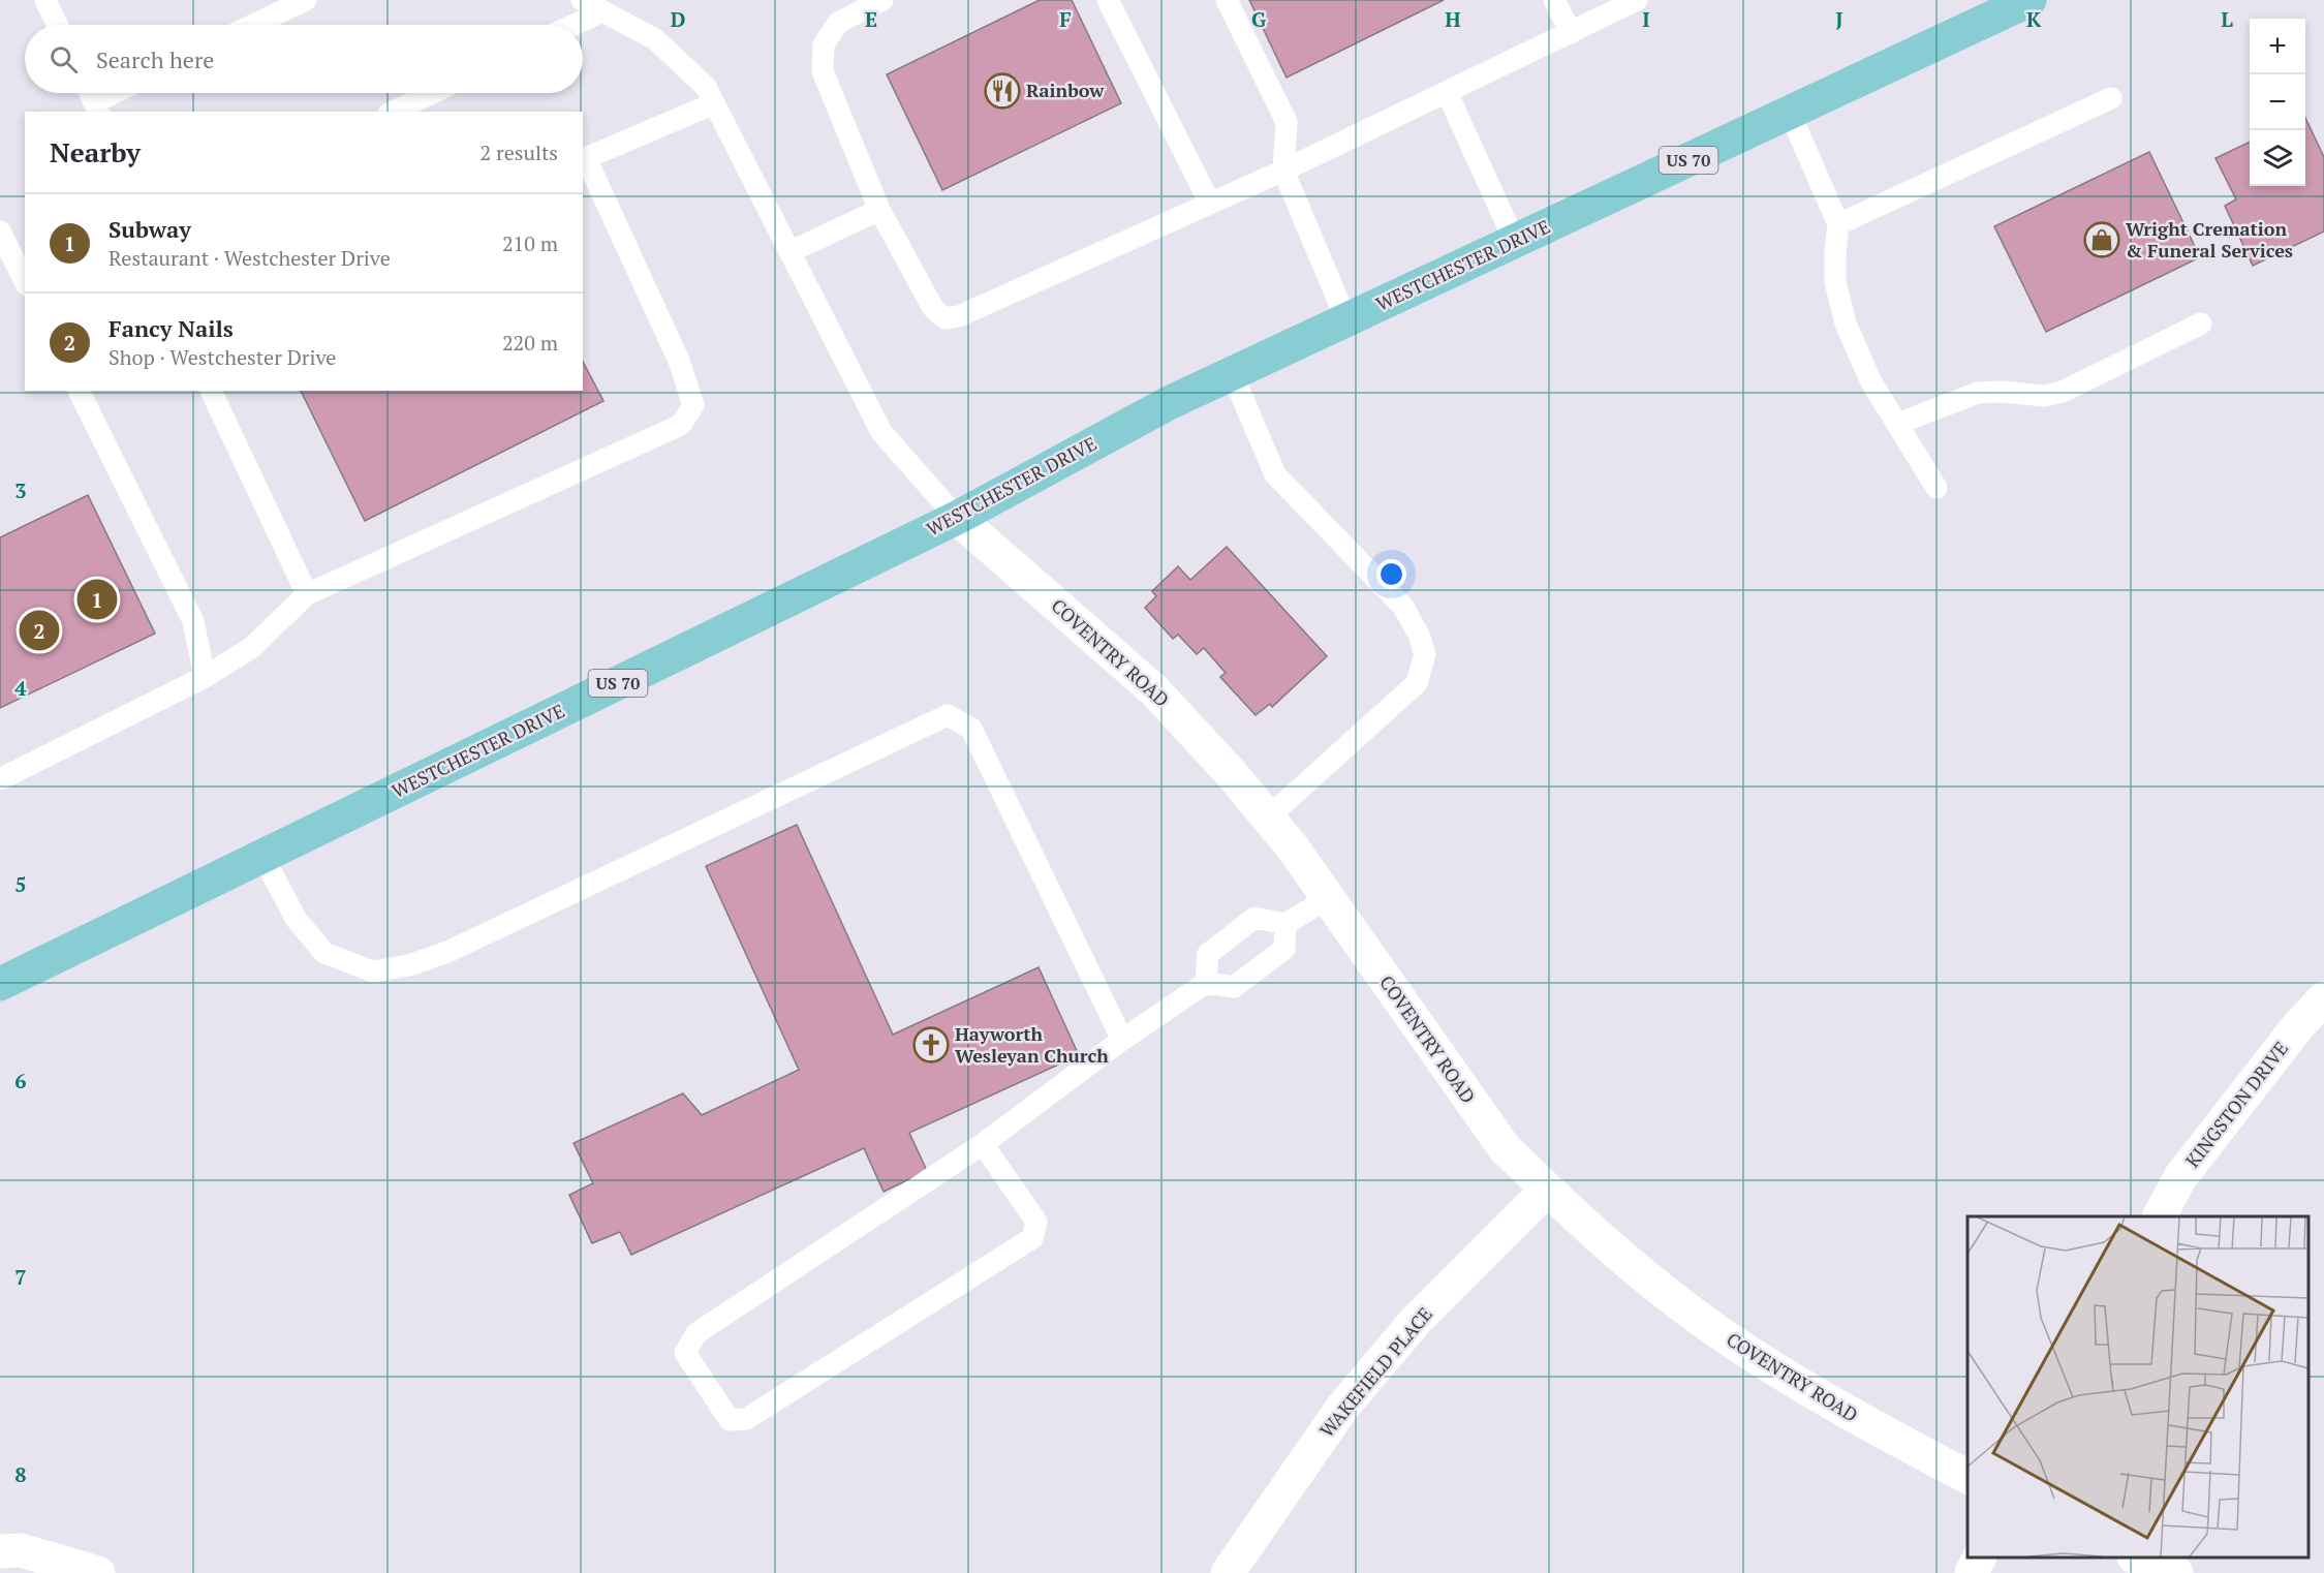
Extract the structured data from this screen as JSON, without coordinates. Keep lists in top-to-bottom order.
{
  "streets": {
    "main road": ["US 70", "WESTCHESTER DRIVE"],
    "street": ["COVENTRY ROAD", "KINGSTON DRIVE", "WAKEFIELD PLACE"]
  },
  "crossings": [
    ["WESTCHESTER DRIVE", "COVENTRY ROAD"],
    ["COVENTRY ROAD", "WAKEFIELD PLACE"]
  ],
  "places": {
    "restaurant": ["Rainbow"],
    "shop": ["Wright Cremation & Funeral Services"],
    "church": ["Hayworth Wesleyan Church"]
  },
  "page": {
    "map_buttons": ["+", "−"],
    "search": "Search here",
    "heading": ["Nearby", "2 results"],
    "list": [
      {
        "mark": "1",
        "name": "Subway",
        "note": "Restaurant · Westchester Drive",
        "value": "210 m"
      },
      {
        "mark": "2",
        "name": "Fancy Nails",
        "note": "Shop · Westchester Drive",
        "value": "220 m"
      }
    ],
    "pins": ["1", "2"]
  },
  "grid": {
    "columns": [
      "D",
      "E",
      "F",
      "G",
      "H",
      "I",
      "J",
      "K",
      "L"
    ],
    "rows": [
      "3",
      "4",
      "5",
      "6",
      "7",
      "8"
    ]
  }
}
